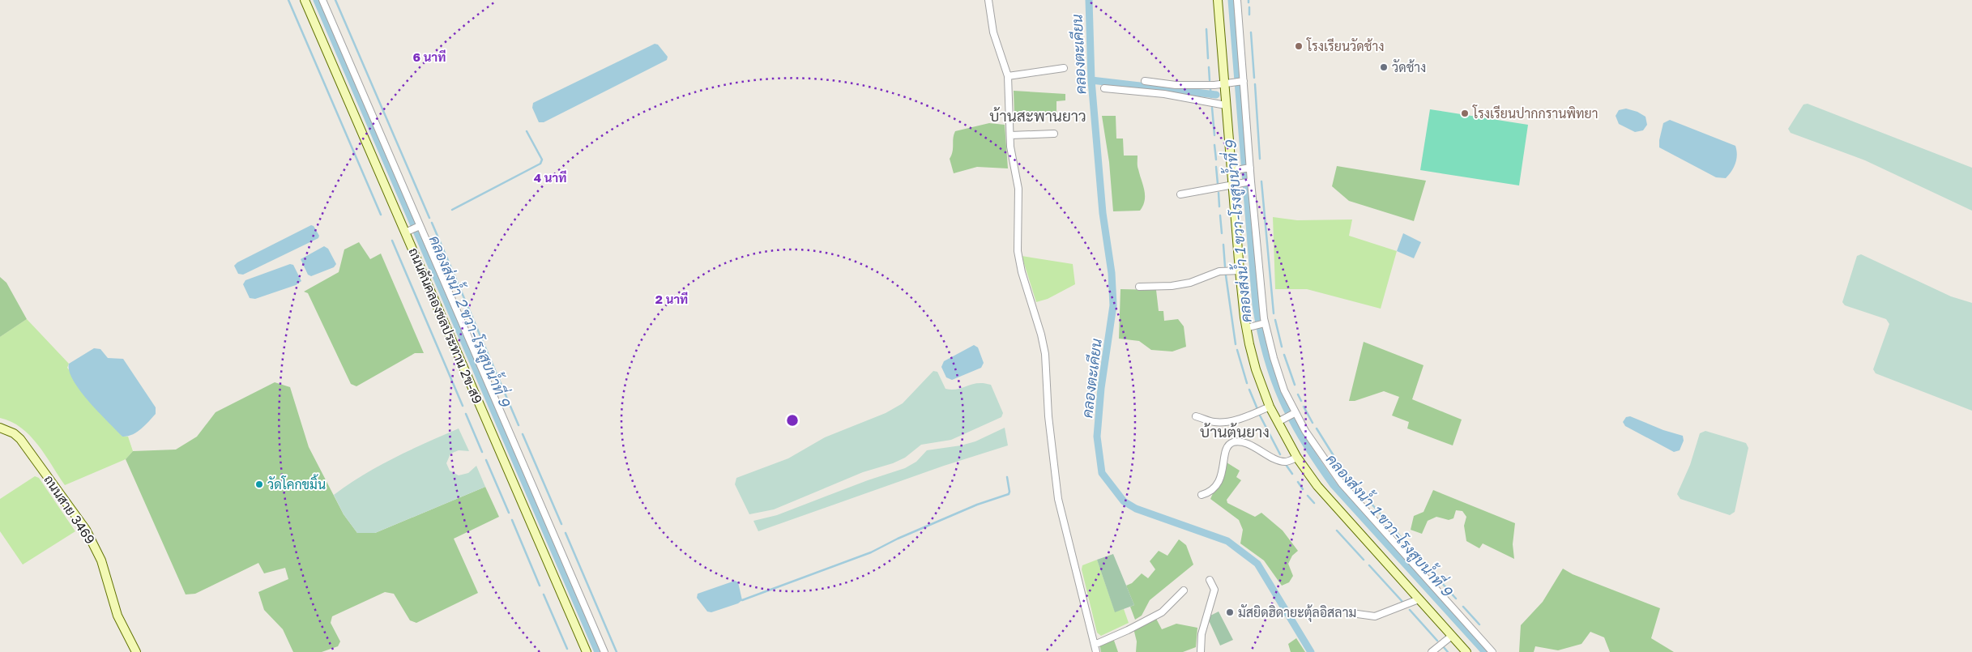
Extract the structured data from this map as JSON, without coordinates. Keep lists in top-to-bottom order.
{
  "streets": {
    "street": ["ถนนคันคลองชลประทาน 2ข-ส9", "ถนนสาย 3469"]
  },
  "districts": ["บ้านสะพานยาว", "บ้านต้นยาง"],
  "water": ["คลองตะเคียน", "คลองส่งน้ำ 1 ขวา-โรงสูบน้ำที่ 9", "คลองส่งน้ำ 2 ขวา-โรงสูบน้ำที่ 9"],
  "places": [
    "โรงเรียนวัดช้าง",
    "วัดช้าง",
    "โรงเรียนปากกรานพิทยา",
    "วัดโคกขมิ้น",
    "มัสยิดฮิดายะตุ้ลอิสลาม"
  ],
  "rings": ["6 นาที", "4 นาที", "2 นาที"]
}
